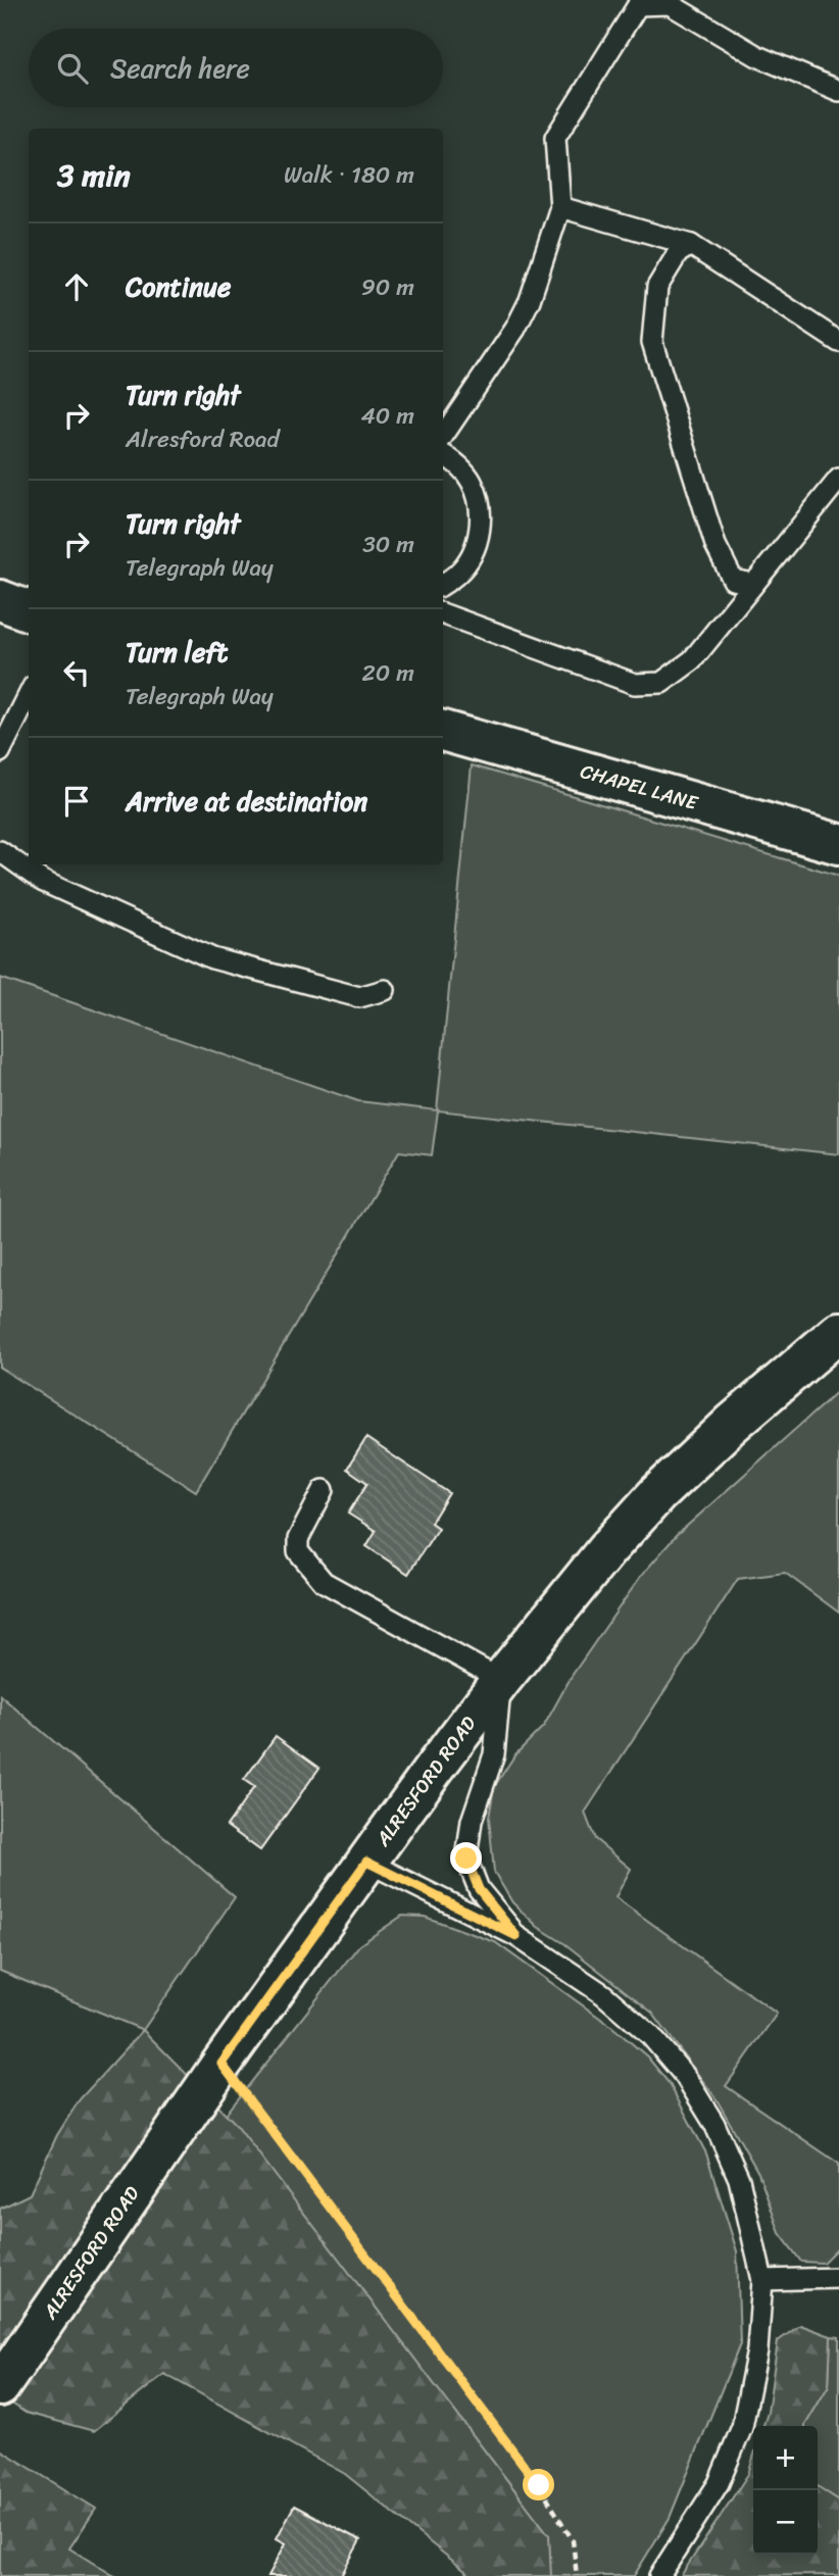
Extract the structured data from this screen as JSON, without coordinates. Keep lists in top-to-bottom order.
{
  "streets": {
    "main road": ["CHAPEL LANE", "ALRESFORD ROAD"]
  },
  "page": {
    "search": "Search here",
    "heading": ["3 min", "Walk · 180 m"],
    "list": [
      ["Continue", "90 m"],
      ["Turn right", "Alresford Road", "40 m"],
      ["Turn right", "Telegraph Way", "30 m"],
      ["Turn left", "Telegraph Way", "20 m"],
      "Arrive at destination"
    ],
    "map_buttons": ["+", "−"]
  }
}
